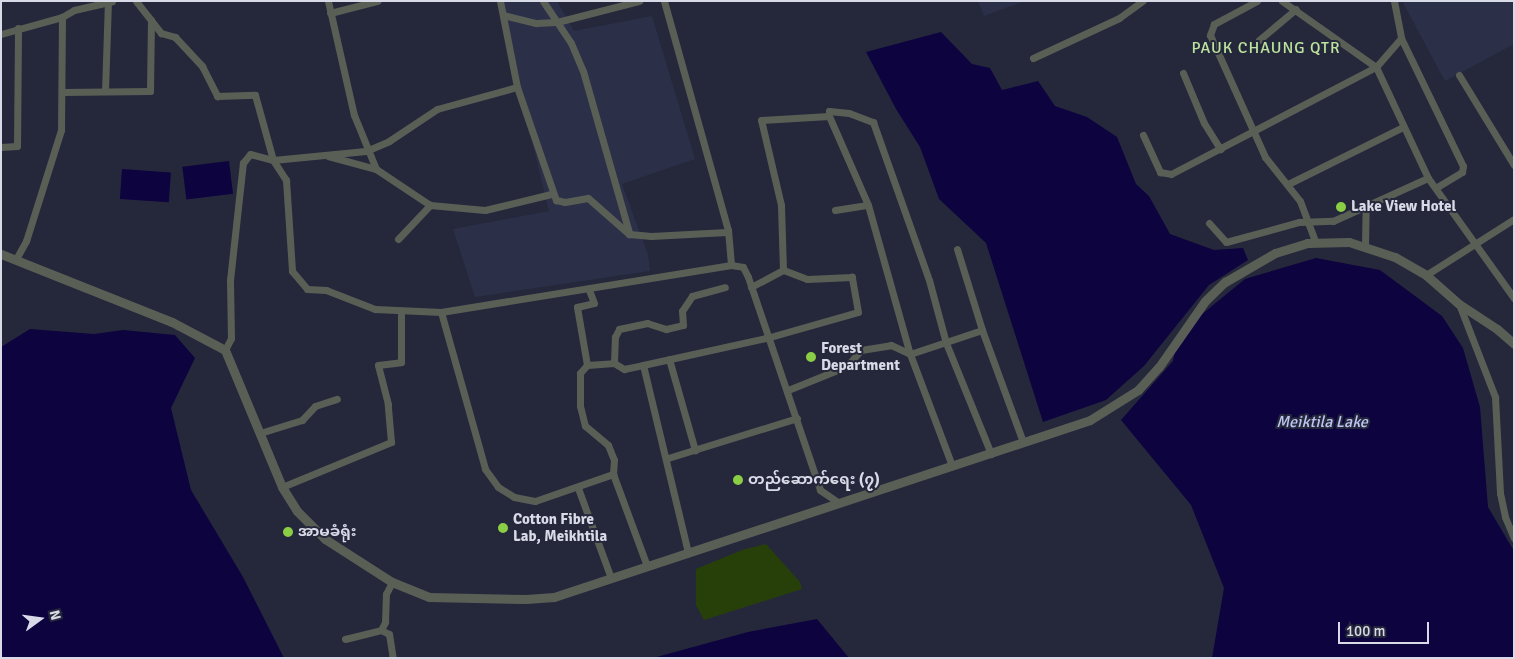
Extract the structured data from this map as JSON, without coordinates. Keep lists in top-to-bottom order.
{
  "districts": ["PAUK CHAUNG QTR"],
  "water": ["Meiktila Lake"],
  "places": [
    "Lake View Hotel",
    "Forest Department",
    "တည်ဆောက်ရေး (၇)",
    "Cotton Fibre Lab, Meikhtila",
    "အာမခံရုံး"
  ],
  "scale_bar": "100 m",
  "north": "right"
}
